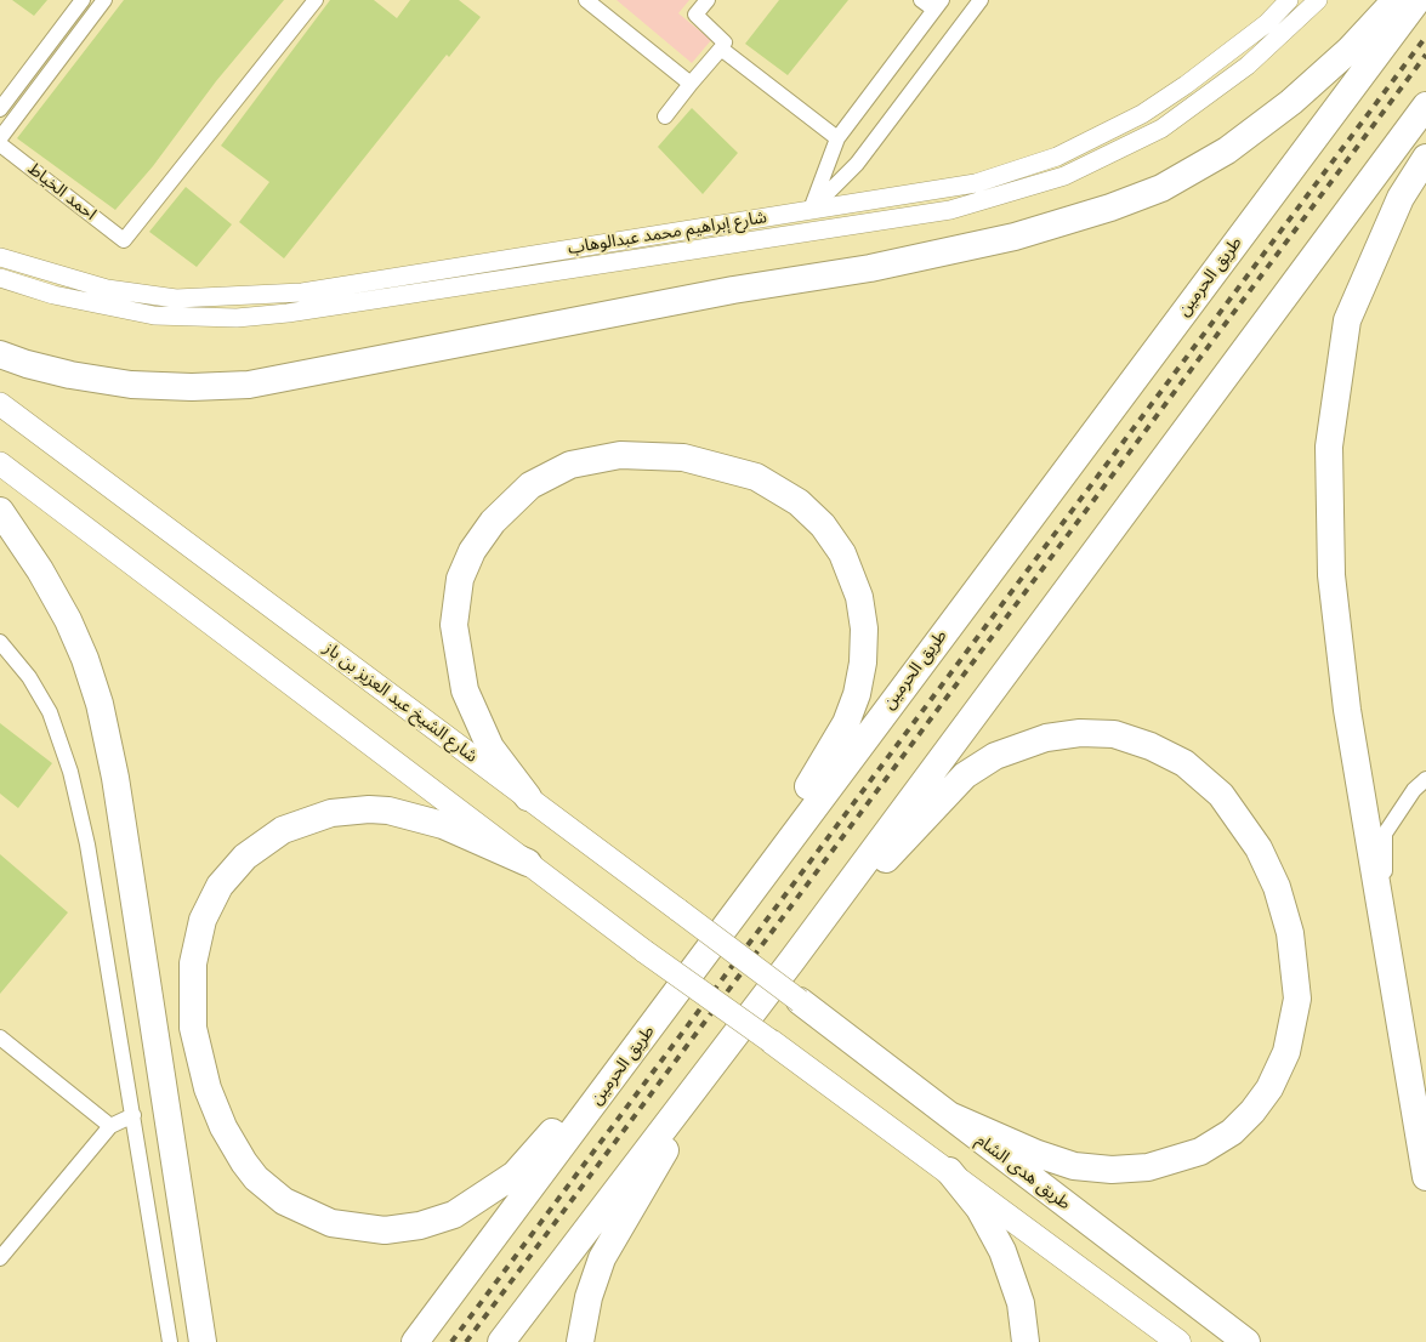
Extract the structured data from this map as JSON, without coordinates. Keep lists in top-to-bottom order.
{
  "streets": {
    "highway": ["طريق الحرمين", "طريق هدى الشام"],
    "main road": ["شارع الشيخ عبد العزيز بن باز"],
    "street": ["احمد الخياط", "شارع إبراهيم محمد عبدالوهاب"]
  },
  "crossings": [
    ["شارع الشيخ عبد العزيز بن باز", "طريق هدى الشام"]
  ]
}
